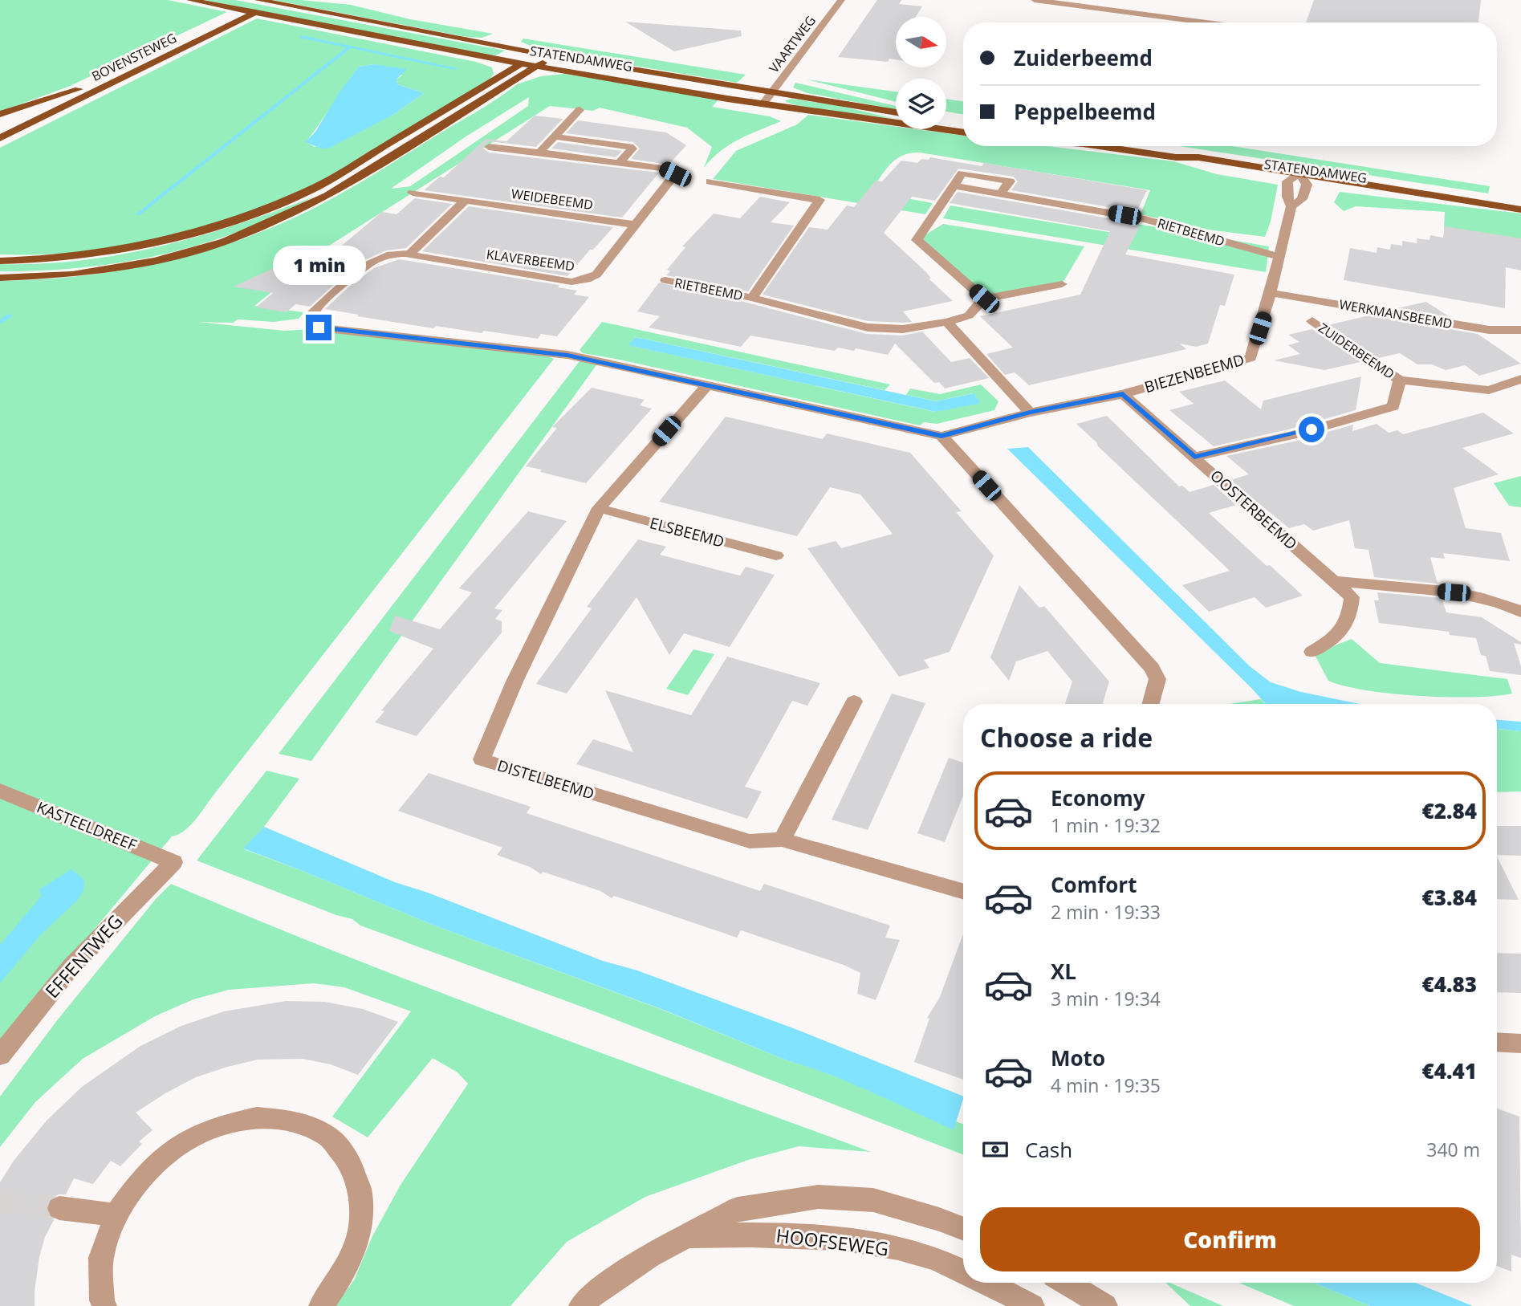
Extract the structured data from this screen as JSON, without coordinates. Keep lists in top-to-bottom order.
{
  "streets": {
    "main road": ["BOVENSTEWEG", "STATENDAMWEG"],
    "street": [
      "VAARTWEG",
      "WEIDEBEEMD",
      "RIETBEEMD",
      "KLAVERBEEMD",
      "WERKMANSBEEMD",
      "ZUIDERBEEMD",
      "BIEZENBEEMD",
      "OOSTERBEEMD",
      "ELSBEEMD",
      "DISTELBEEMD",
      "KASTEELDREEF",
      "EFFENTWEG",
      "HOOFSEWEG"
    ]
  },
  "crossings": [
    ["VAARTWEG", "STATENDAMWEG"],
    ["STATENDAMWEG", "BIEZENBEEMD"],
    ["WEIDEBEEMD", "KLAVERBEEMD"],
    ["RIETBEEMD", "BIEZENBEEMD"],
    ["KLAVERBEEMD", "DISTELBEEMD"],
    ["WERKMANSBEEMD", "BIEZENBEEMD"],
    ["ZUIDERBEEMD", "OOSTERBEEMD"],
    ["BIEZENBEEMD", "OOSTERBEEMD"],
    ["ELSBEEMD", "DISTELBEEMD"],
    ["KASTEELDREEF", "EFFENTWEG"]
  ],
  "north": "right",
  "page": {
    "banner": ["Zuiderbeemd", "Peppelbeemd"],
    "bubble": "1 min",
    "heading": "Choose a ride",
    "list": [
      {
        "name": "Economy",
        "note": "1 min · 19:32",
        "value": "€2.84"
      },
      {
        "name": "Comfort",
        "note": "2 min · 19:33",
        "value": "€3.84"
      },
      {
        "name": "XL",
        "note": "3 min · 19:34",
        "value": "€4.83"
      },
      {
        "name": "Moto",
        "note": "4 min · 19:35",
        "value": "€4.41"
      }
    ],
    "pay": ["Cash", "340 m"],
    "buttons": "Confirm"
  }
}
